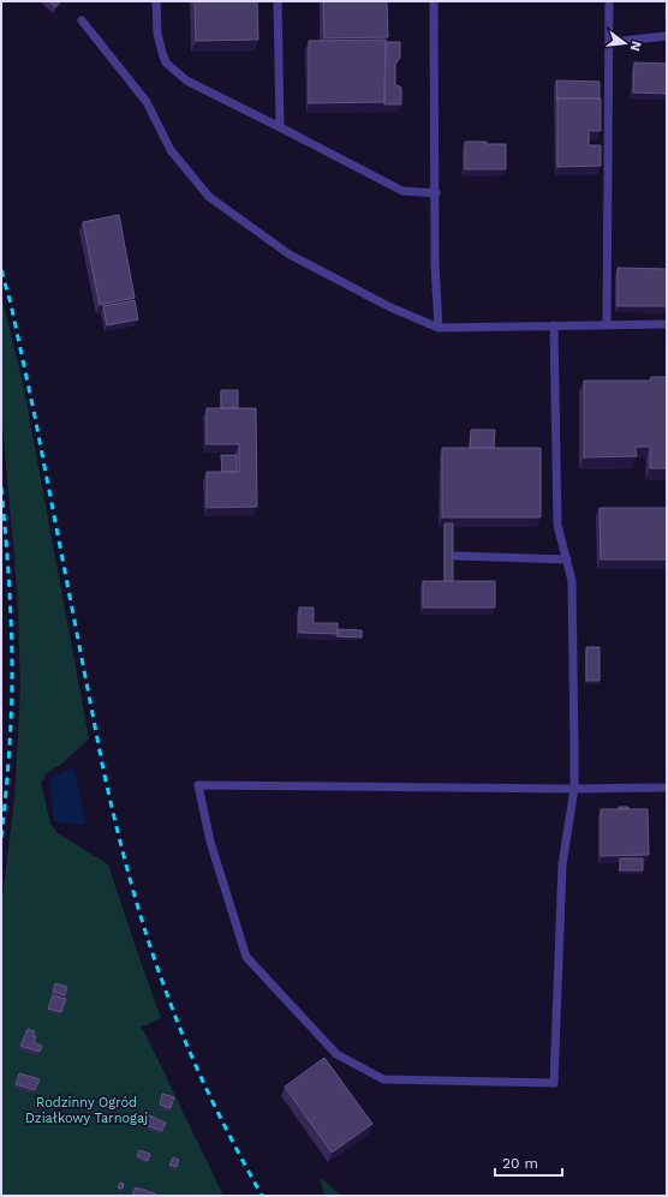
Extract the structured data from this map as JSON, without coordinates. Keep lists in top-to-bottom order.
{
  "parks": ["Rodzinny Ogród Działkowy Tarnogaj"],
  "scale_bar": "20 m",
  "north": "right"
}
